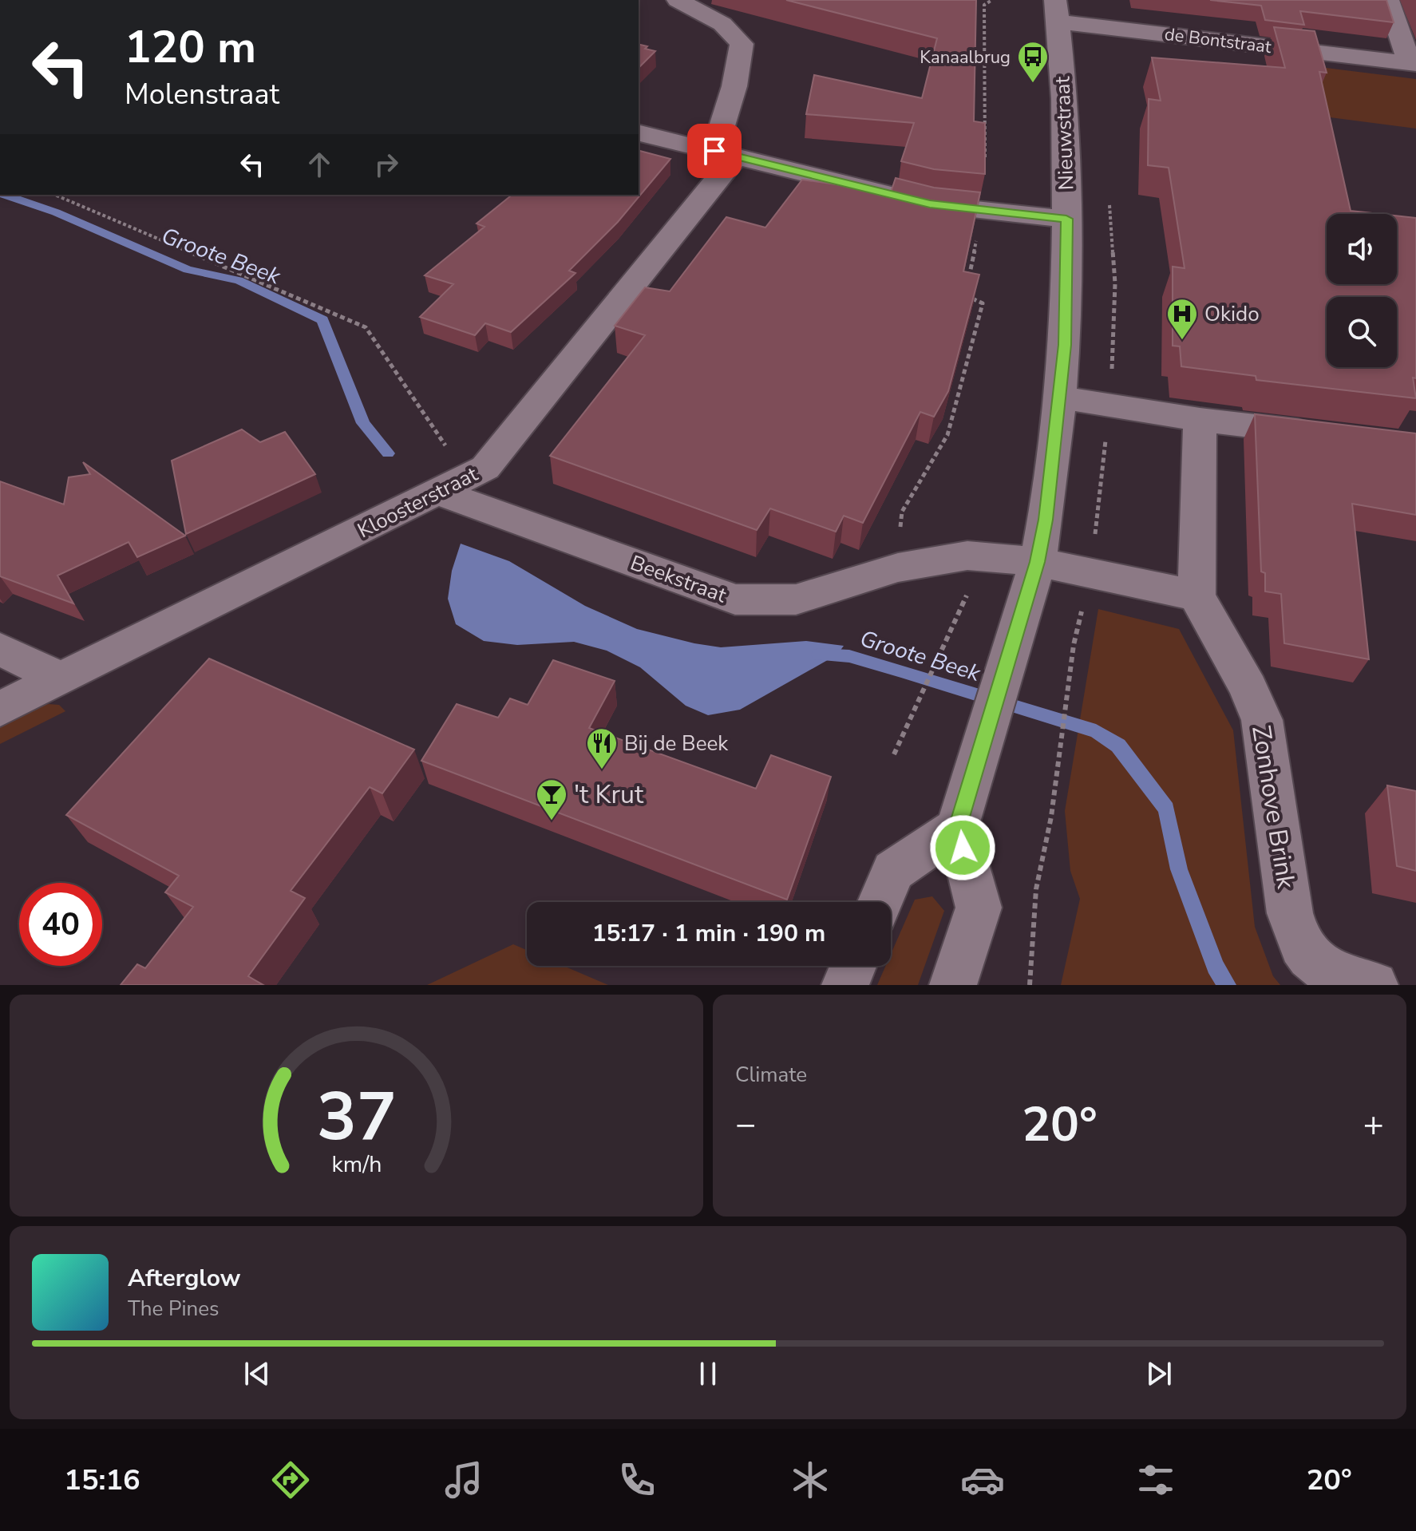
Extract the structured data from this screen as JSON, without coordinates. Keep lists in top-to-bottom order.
{
  "streets": {
    "street": [
      "de Bontstraat",
      "Nieuwstraat",
      "Kloosterstraat",
      "Beekstraat",
      "Zonhove Brink"
    ]
  },
  "crossings": [
    ["de Bontstraat", "Nieuwstraat"],
    ["Nieuwstraat", "Beekstraat"],
    ["Kloosterstraat", "Beekstraat"]
  ],
  "water": ["Groote Beek"],
  "places": {
    "bus stop": ["Kanaalbrug"],
    "hospital": ["Okido"],
    "restaurant": ["Bij de Beek"],
    "bar": ["'t Krut"]
  },
  "page": {
    "turn": ["120 m", "Molenstraat"],
    "limit": "40",
    "trip": "15:17 · 1 min · 190 m",
    "tile": "Climate",
    "heat": ["−", "20°", "+"],
    "song": ["Afterglow", "The Pines"],
    "tabs": ["15:16", "20°"],
    "gauge": ["37", "km/h"]
  }
}
